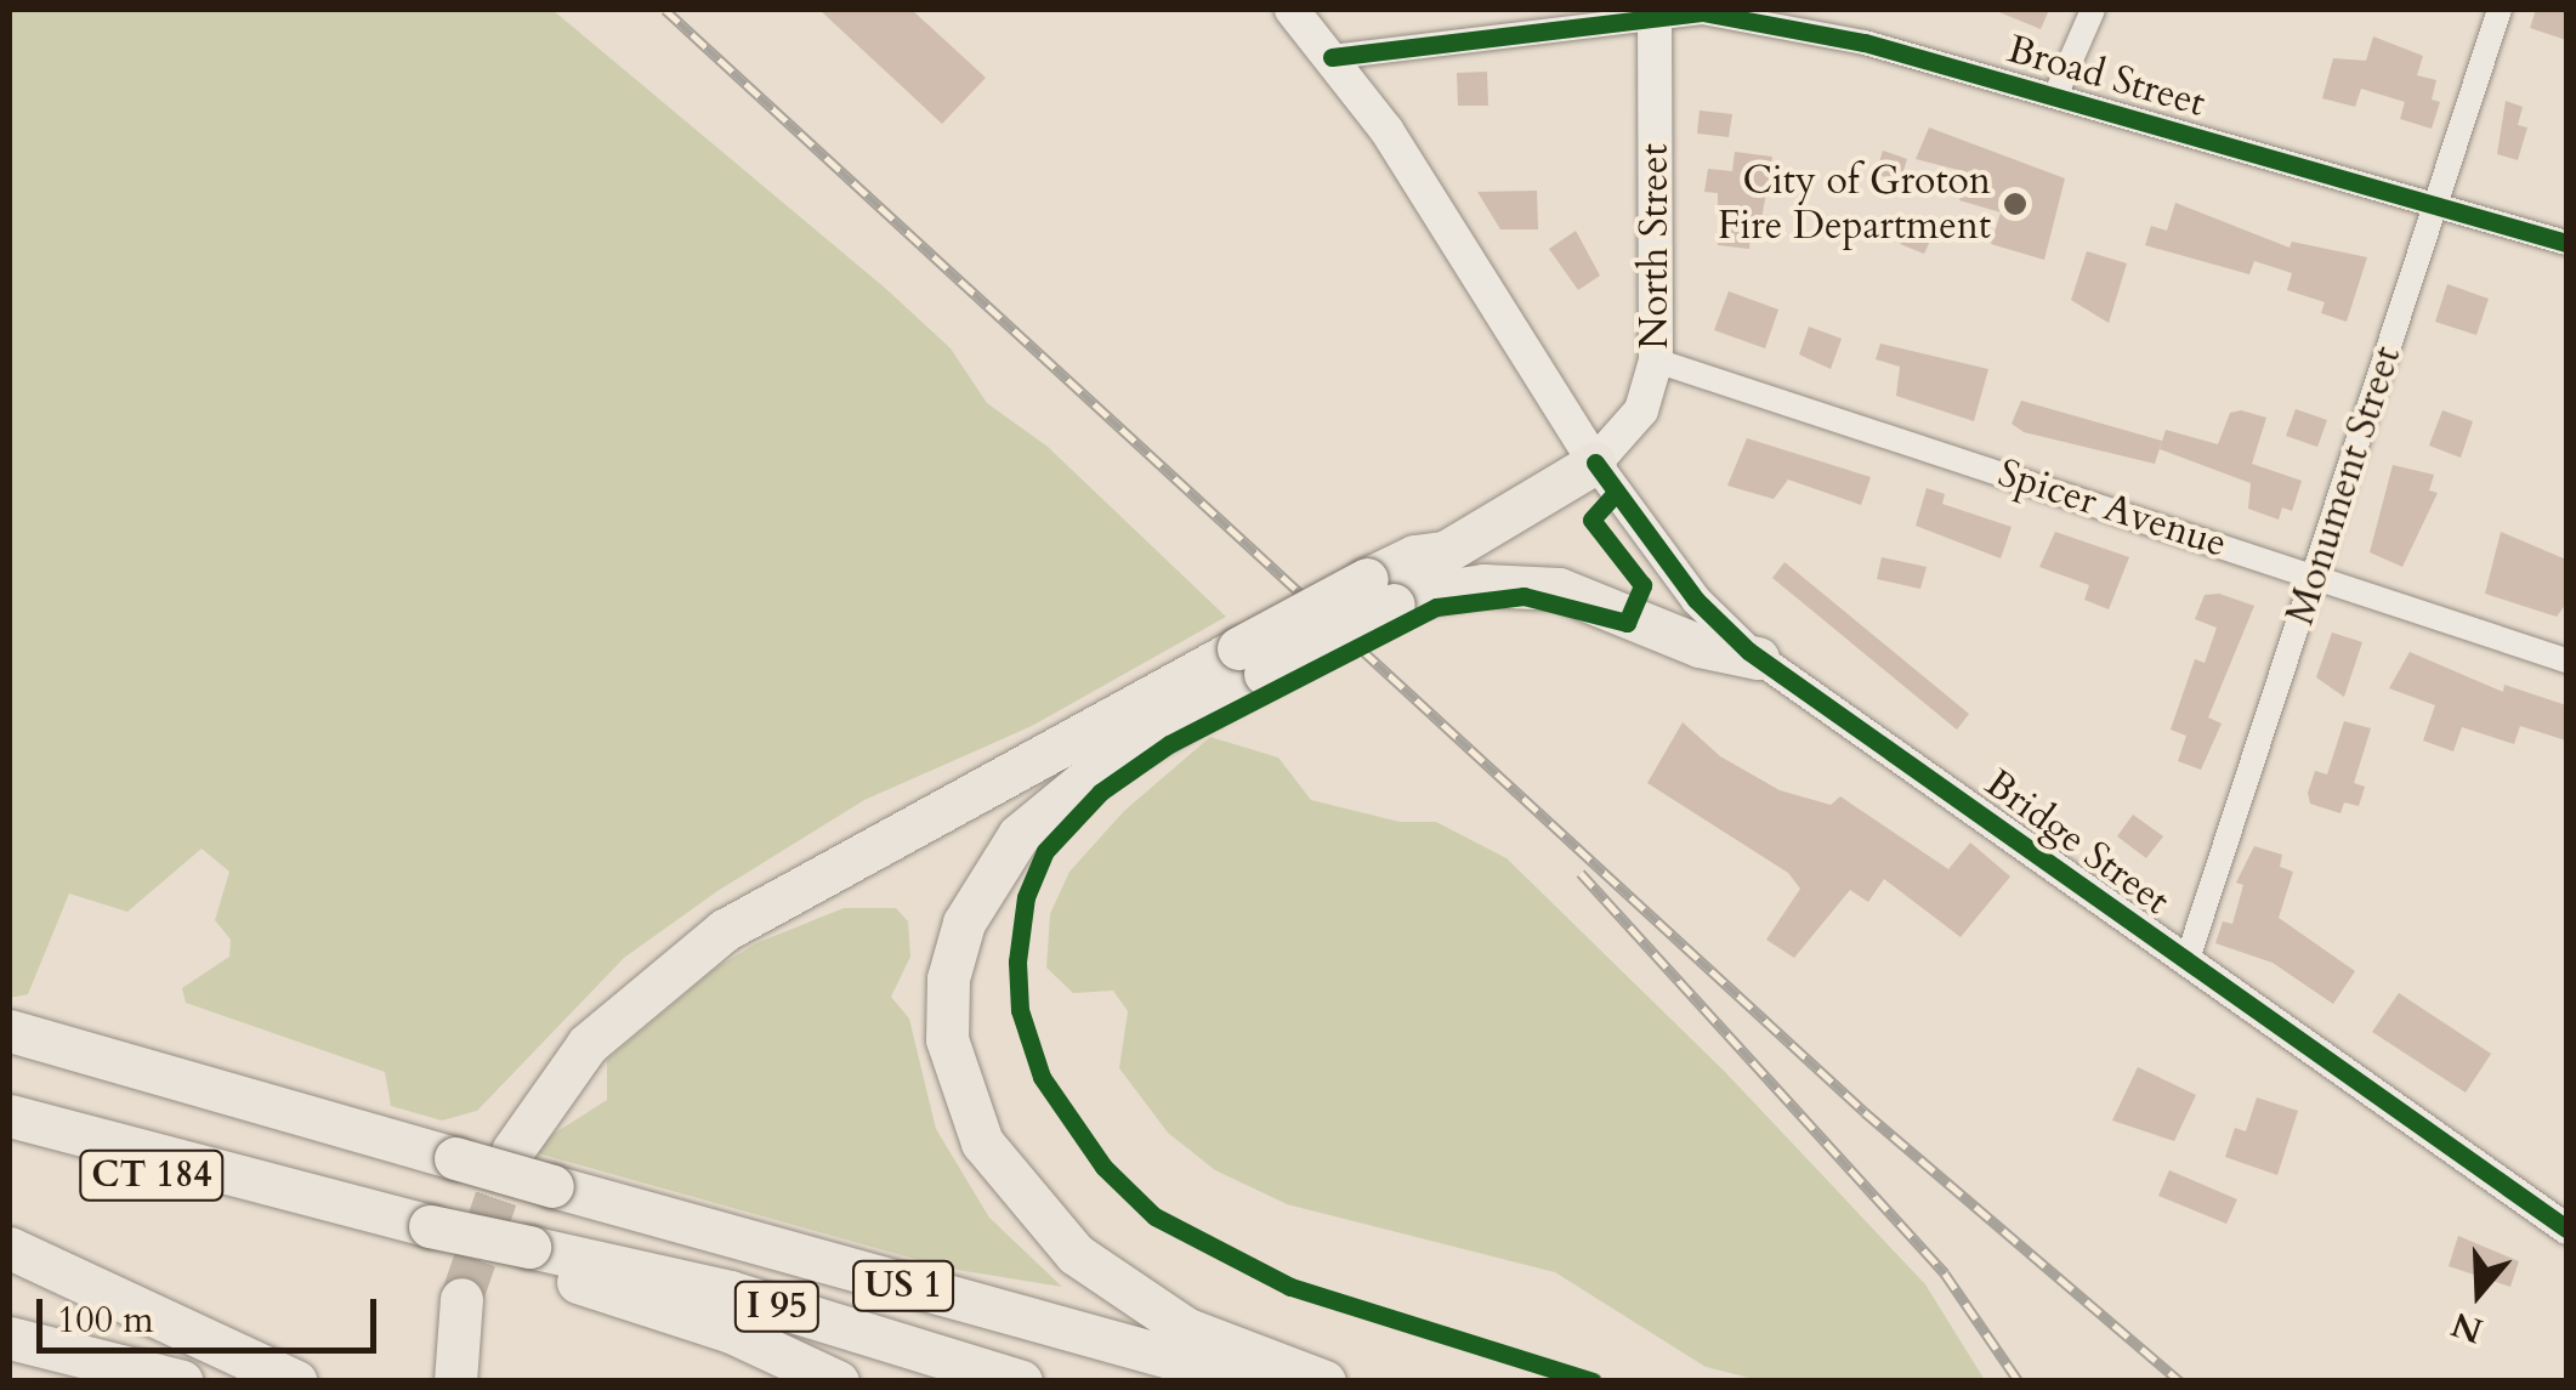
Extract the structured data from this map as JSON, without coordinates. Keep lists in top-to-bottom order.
{
  "streets": {
    "highway": ["CT 184", "US 1", "I 95"],
    "main road": ["North Street", "Bridge Street"],
    "street": ["Broad Street", "Monument Street", "Spicer Avenue"]
  },
  "crossings": [
    ["Broad Street", "North Street"],
    ["Broad Street", "Monument Street"],
    ["Broad Street", "Bridge Street"],
    ["North Street", "Spicer Avenue"],
    ["North Street", "Bridge Street"],
    ["Monument Street", "Spicer Avenue"],
    ["Monument Street", "Bridge Street"],
    ["CT 184", "I 95"]
  ],
  "places": ["City of Groton Fire Department"],
  "scale_bar": "100 m",
  "north": "bottom"
}
